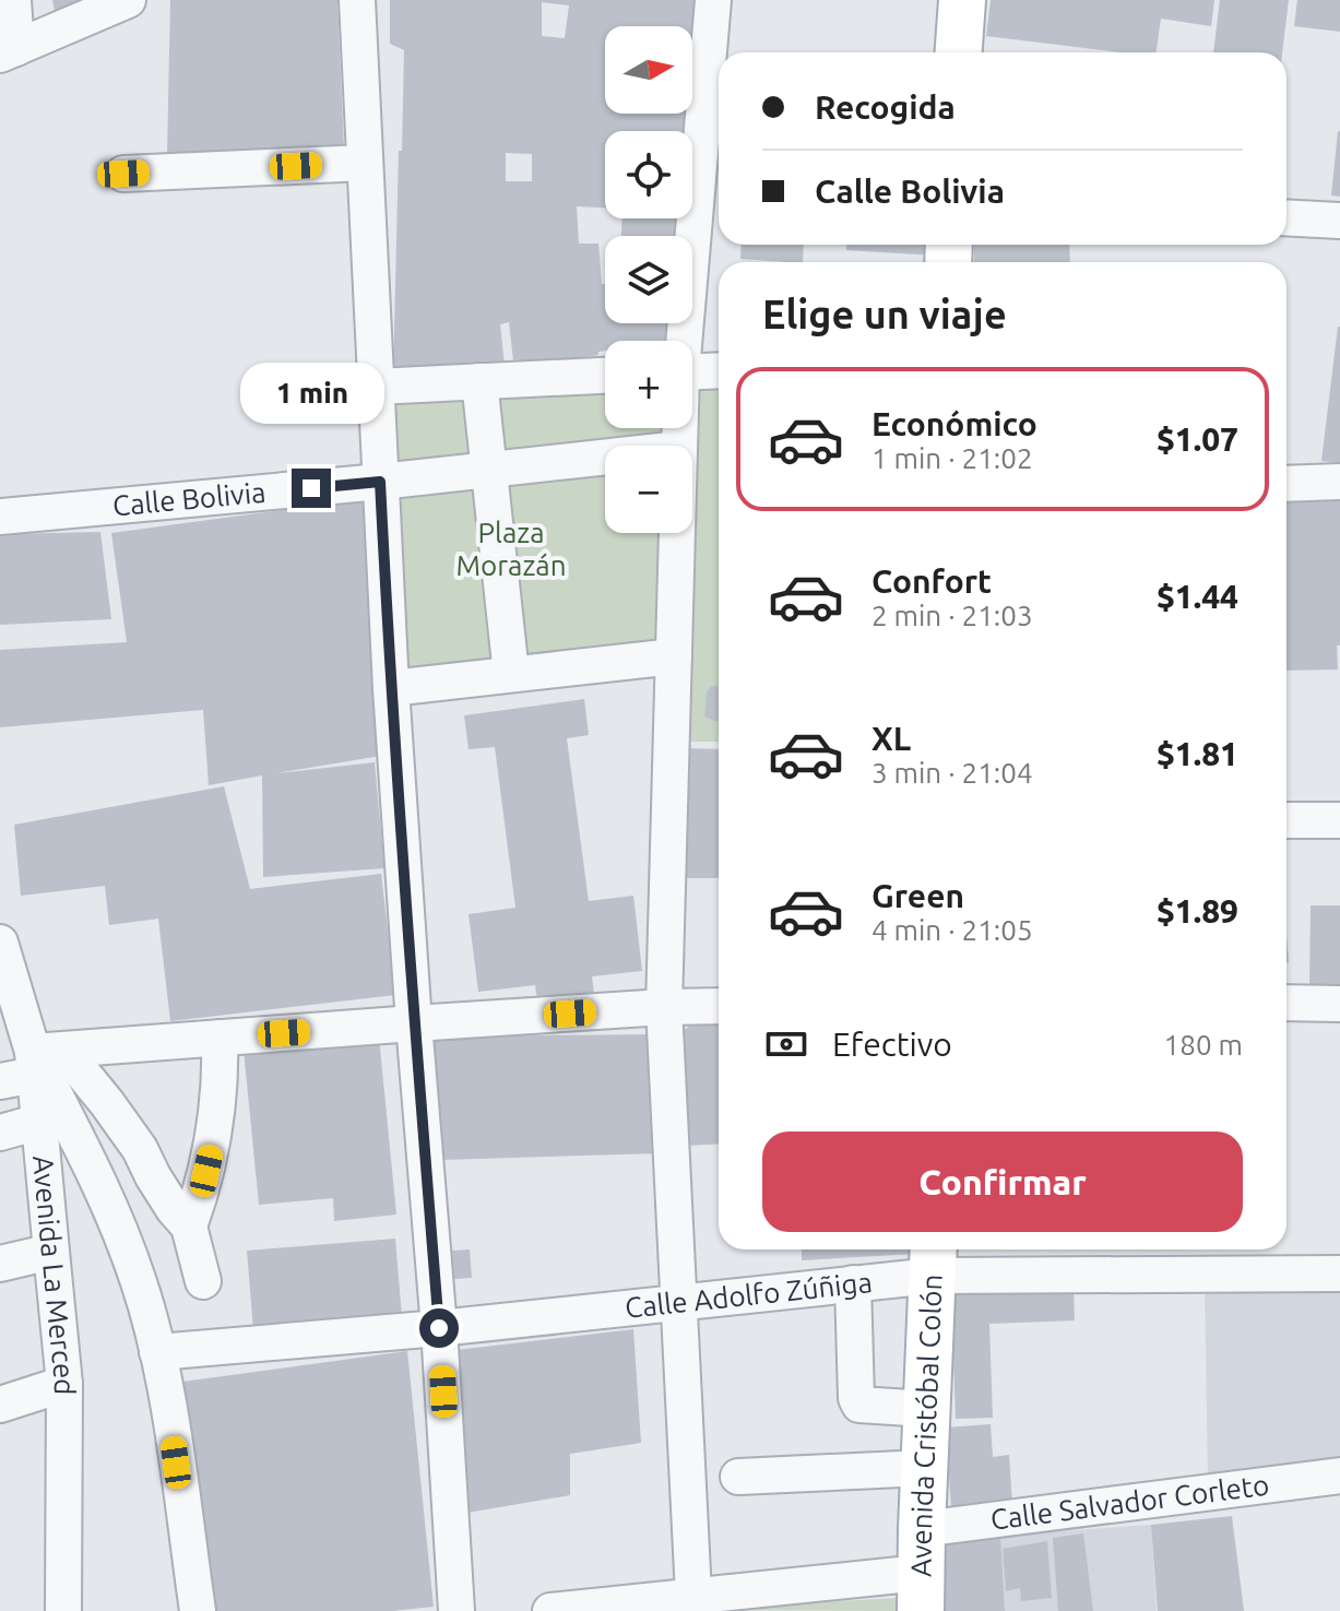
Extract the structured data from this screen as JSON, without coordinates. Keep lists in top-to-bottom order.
{
  "streets": {
    "main road": ["Avenida Cristóbal Colón"],
    "street": [
      "Calle Bolivia",
      "Avenida La Merced",
      "Calle Adolfo Zúñiga",
      "Calle Salvador Corleto"
    ]
  },
  "crossings": [
    ["Calle Adolfo Zúñiga", "Avenida Cristóbal Colón"],
    ["Avenida Cristóbal Colón", "Calle Salvador Corleto"]
  ],
  "parks": ["Plaza Morazán"],
  "north": "right",
  "page": {
    "map_buttons": ["+", "−"],
    "banner": ["Recogida", "Calle Bolivia"],
    "heading": "Elige un viaje",
    "bubble": "1 min",
    "list": [
      {
        "name": "Económico",
        "note": "1 min · 21:02",
        "value": "$1.07"
      },
      {
        "name": "Confort",
        "note": "2 min · 21:03",
        "value": "$1.44"
      },
      {
        "name": "XL",
        "note": "3 min · 21:04",
        "value": "$1.81"
      },
      {
        "name": "Green",
        "note": "4 min · 21:05",
        "value": "$1.89"
      }
    ],
    "pay": ["Efectivo", "180 m"],
    "buttons": "Confirmar"
  }
}
